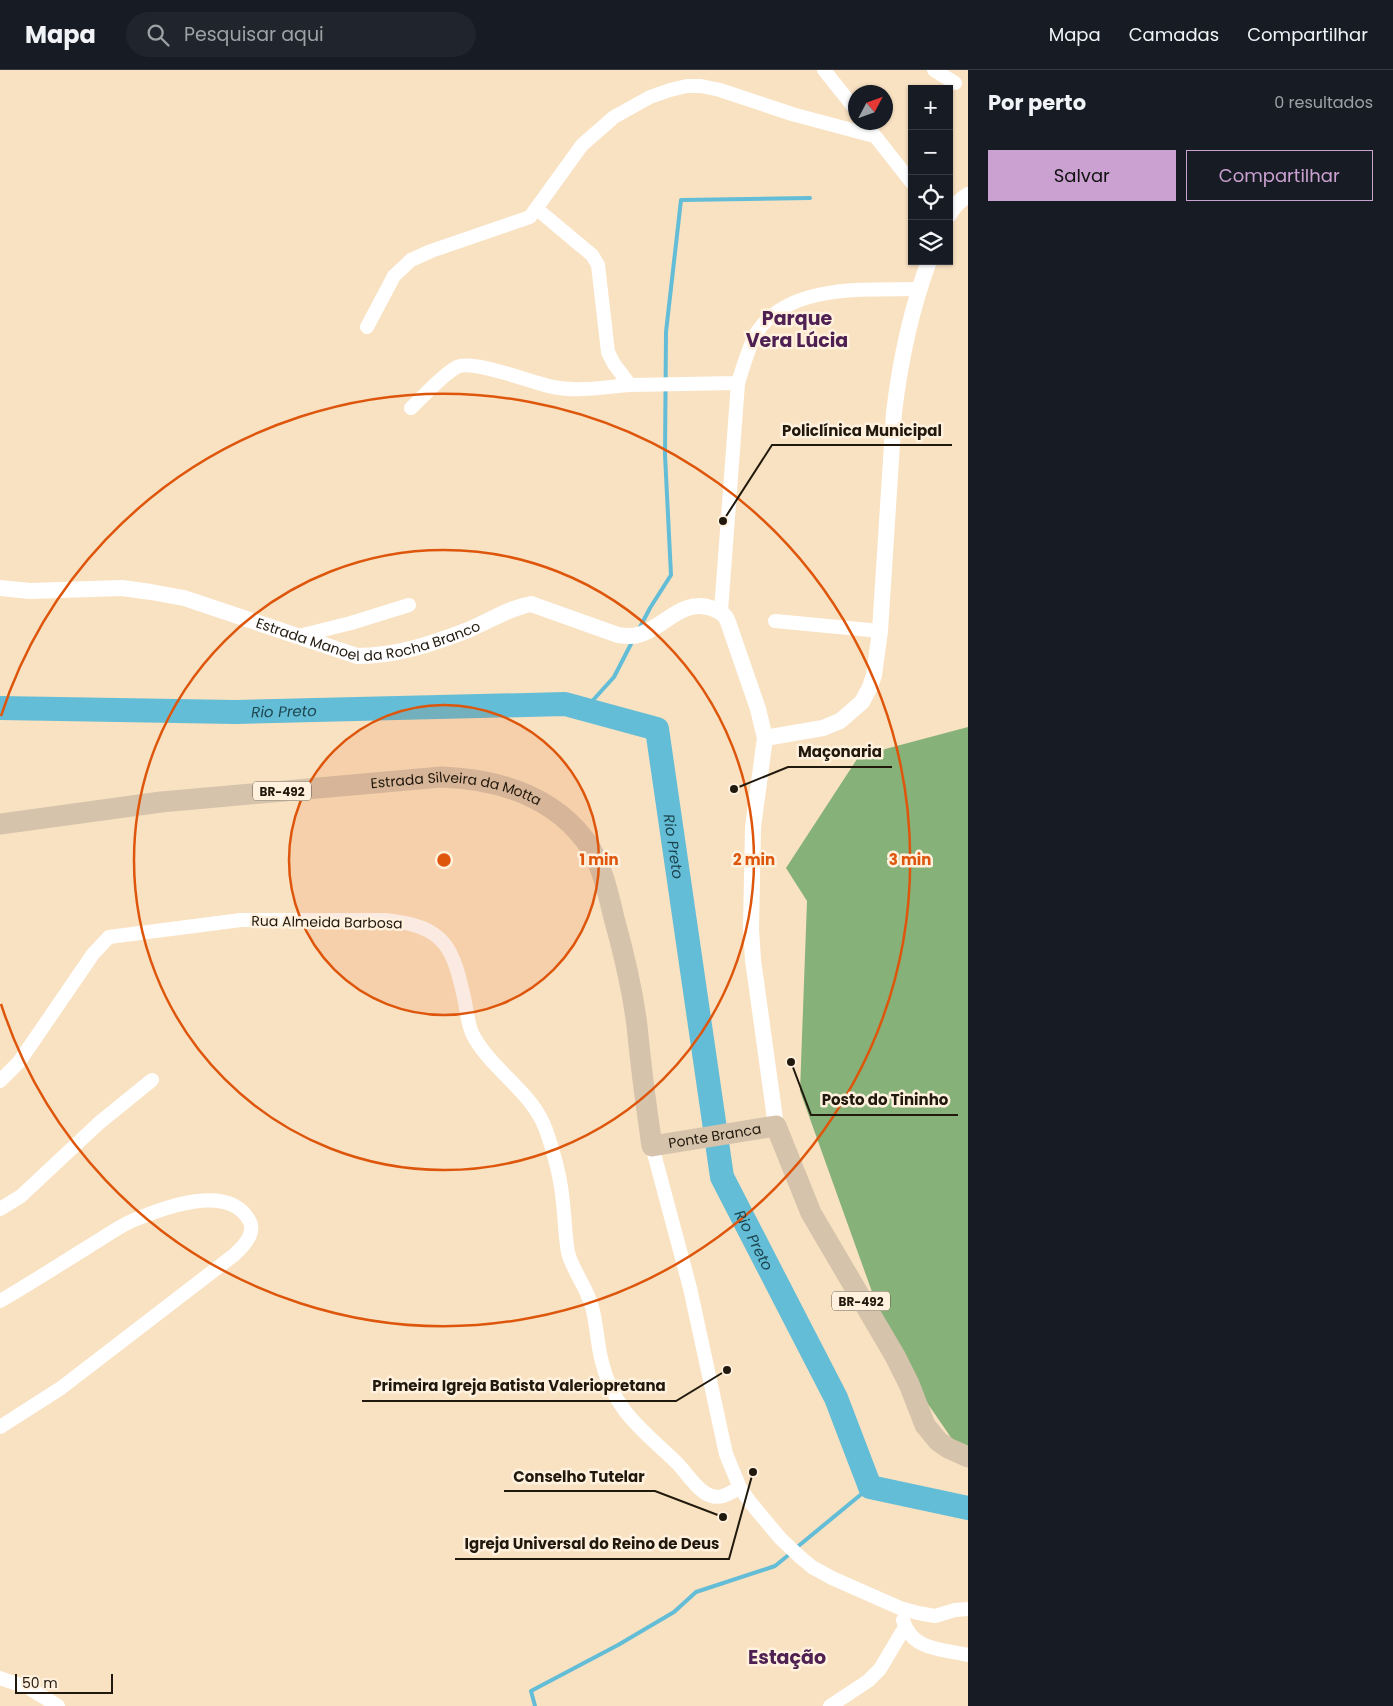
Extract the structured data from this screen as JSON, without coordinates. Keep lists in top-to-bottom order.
{
  "streets": {
    "main road": ["BR-492", "Estrada Silveira da Motta", "Ponte Branca"],
    "street": ["Estrada Manoel da Rocha Branco", "Rua Almeida Barbosa"]
  },
  "crossings": [
    ["BR-492", "Ponte Branca"],
    ["Estrada Silveira da Motta", "Ponte Branca"]
  ],
  "districts": ["Parque Vera Lúcia", "Estação"],
  "water": ["Rio Preto"],
  "places": [
    "Policlínica Municipal",
    "Maçonaria",
    "Posto do Tininho",
    "Primeira Igreja Batista Valeriopretana",
    "Igreja Universal do Reino de Deus",
    "Conselho Tutelar"
  ],
  "scale_bar": "50 m",
  "north": "top right",
  "page": {
    "header": "Mapa",
    "search": "Pesquisar aqui",
    "nav": ["Mapa", "Camadas", "Compartilhar"],
    "heading": ["Por perto", "0 resultados"],
    "map_buttons": ["+", "−"],
    "buttons": ["Salvar", "Compartilhar"],
    "scale": "50 m"
  },
  "rings": ["1 min", "2 min", "3 min"]
}
